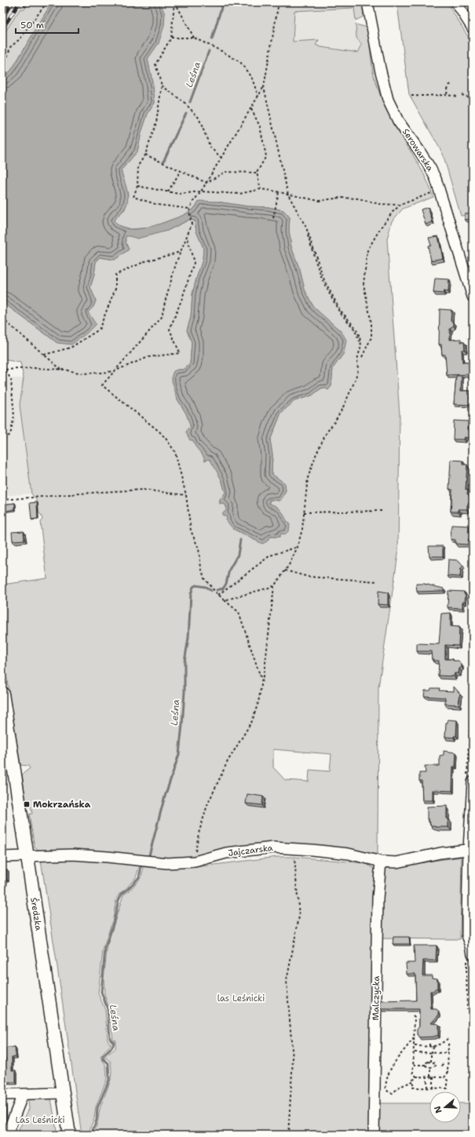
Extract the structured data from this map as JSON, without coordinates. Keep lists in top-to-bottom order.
{
  "streets": {
    "main road": ["Średzka"],
    "street": ["Serowarska", "Jajczarska", "Malczycka"]
  },
  "crossings": [
    ["Jajczarska", "Średzka"],
    ["Jajczarska", "Malczycka"]
  ],
  "water": ["Leśna"],
  "parks": ["las Leśnicki", "Las Leśnicki"],
  "places": {
    "transit": ["Mokrzańska"]
  },
  "scale_bar": "50 m",
  "north": "left"
}
